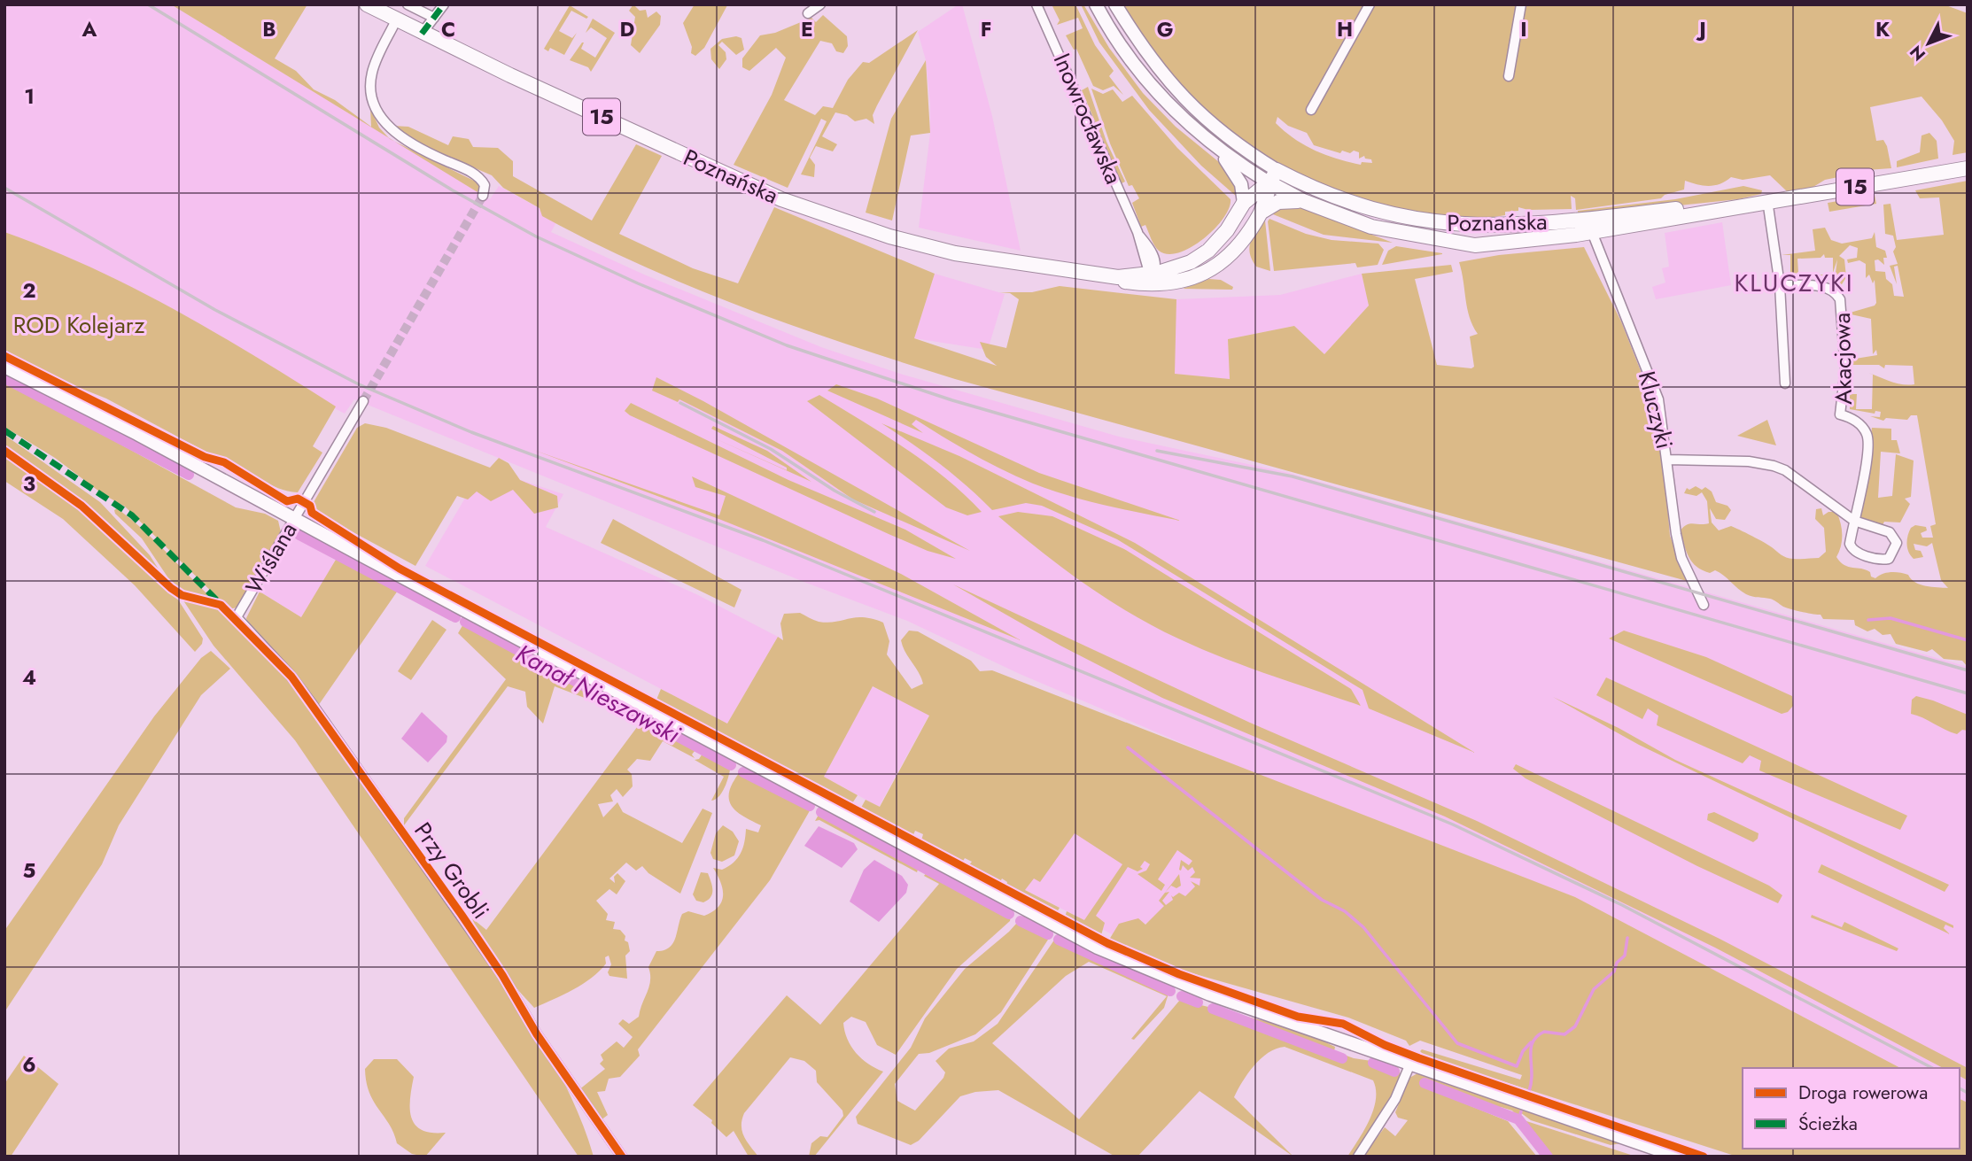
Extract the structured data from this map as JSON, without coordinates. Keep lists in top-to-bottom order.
{
  "streets": {
    "main road": ["15", "Poznańska"],
    "street": [
      "Inowrocławska",
      "Akacjowa",
      "Kluczyki",
      "Wiślana",
      "Przy Grobli"
    ]
  },
  "crossings": [
    ["Poznańska", "Kluczyki"],
    ["Wiślana", "Przy Grobli"]
  ],
  "districts": ["KLUCZYKI"],
  "water": ["Kanał Nieszawski"],
  "parks": ["ROD Kolejarz"],
  "legend": ["Droga rowerowa", "Ścieżka"],
  "north": "bottom left",
  "grid": {
    "columns": [
      "A",
      "B",
      "C",
      "D",
      "E",
      "F",
      "G",
      "H",
      "I",
      "J",
      "K"
    ],
    "rows": [
      "1",
      "2",
      "3",
      "4",
      "5",
      "6"
    ]
  }
}
